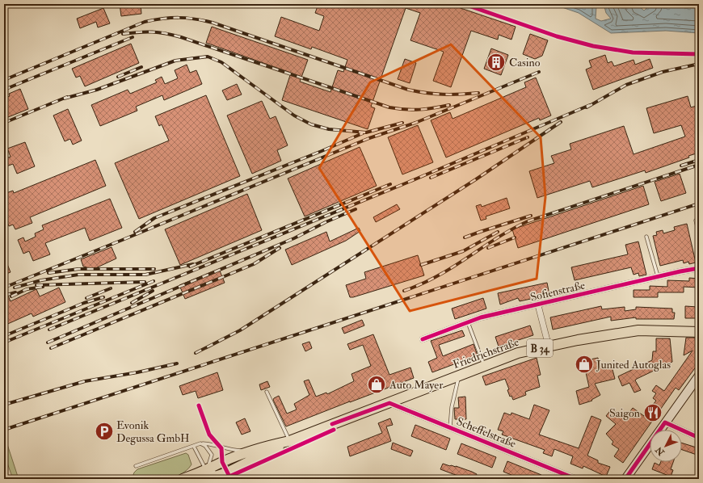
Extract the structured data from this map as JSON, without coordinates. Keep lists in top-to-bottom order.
{
  "streets": {
    "main road": ["B 34", "Friedrichstraße"],
    "street": ["Sofienstraße", "Scheffelstraße"]
  },
  "crossings": [
    ["B 34", "Friedrichstraße"],
    ["Friedrichstraße", "Scheffelstraße"]
  ],
  "places": {
    "building": ["Casino"],
    "shop": ["Junited Autoglas", "Auto Mayer"],
    "restaurant": ["Saigon"],
    "parking": ["Evonik Degussa GmbH"]
  },
  "north": "bottom left"
}
